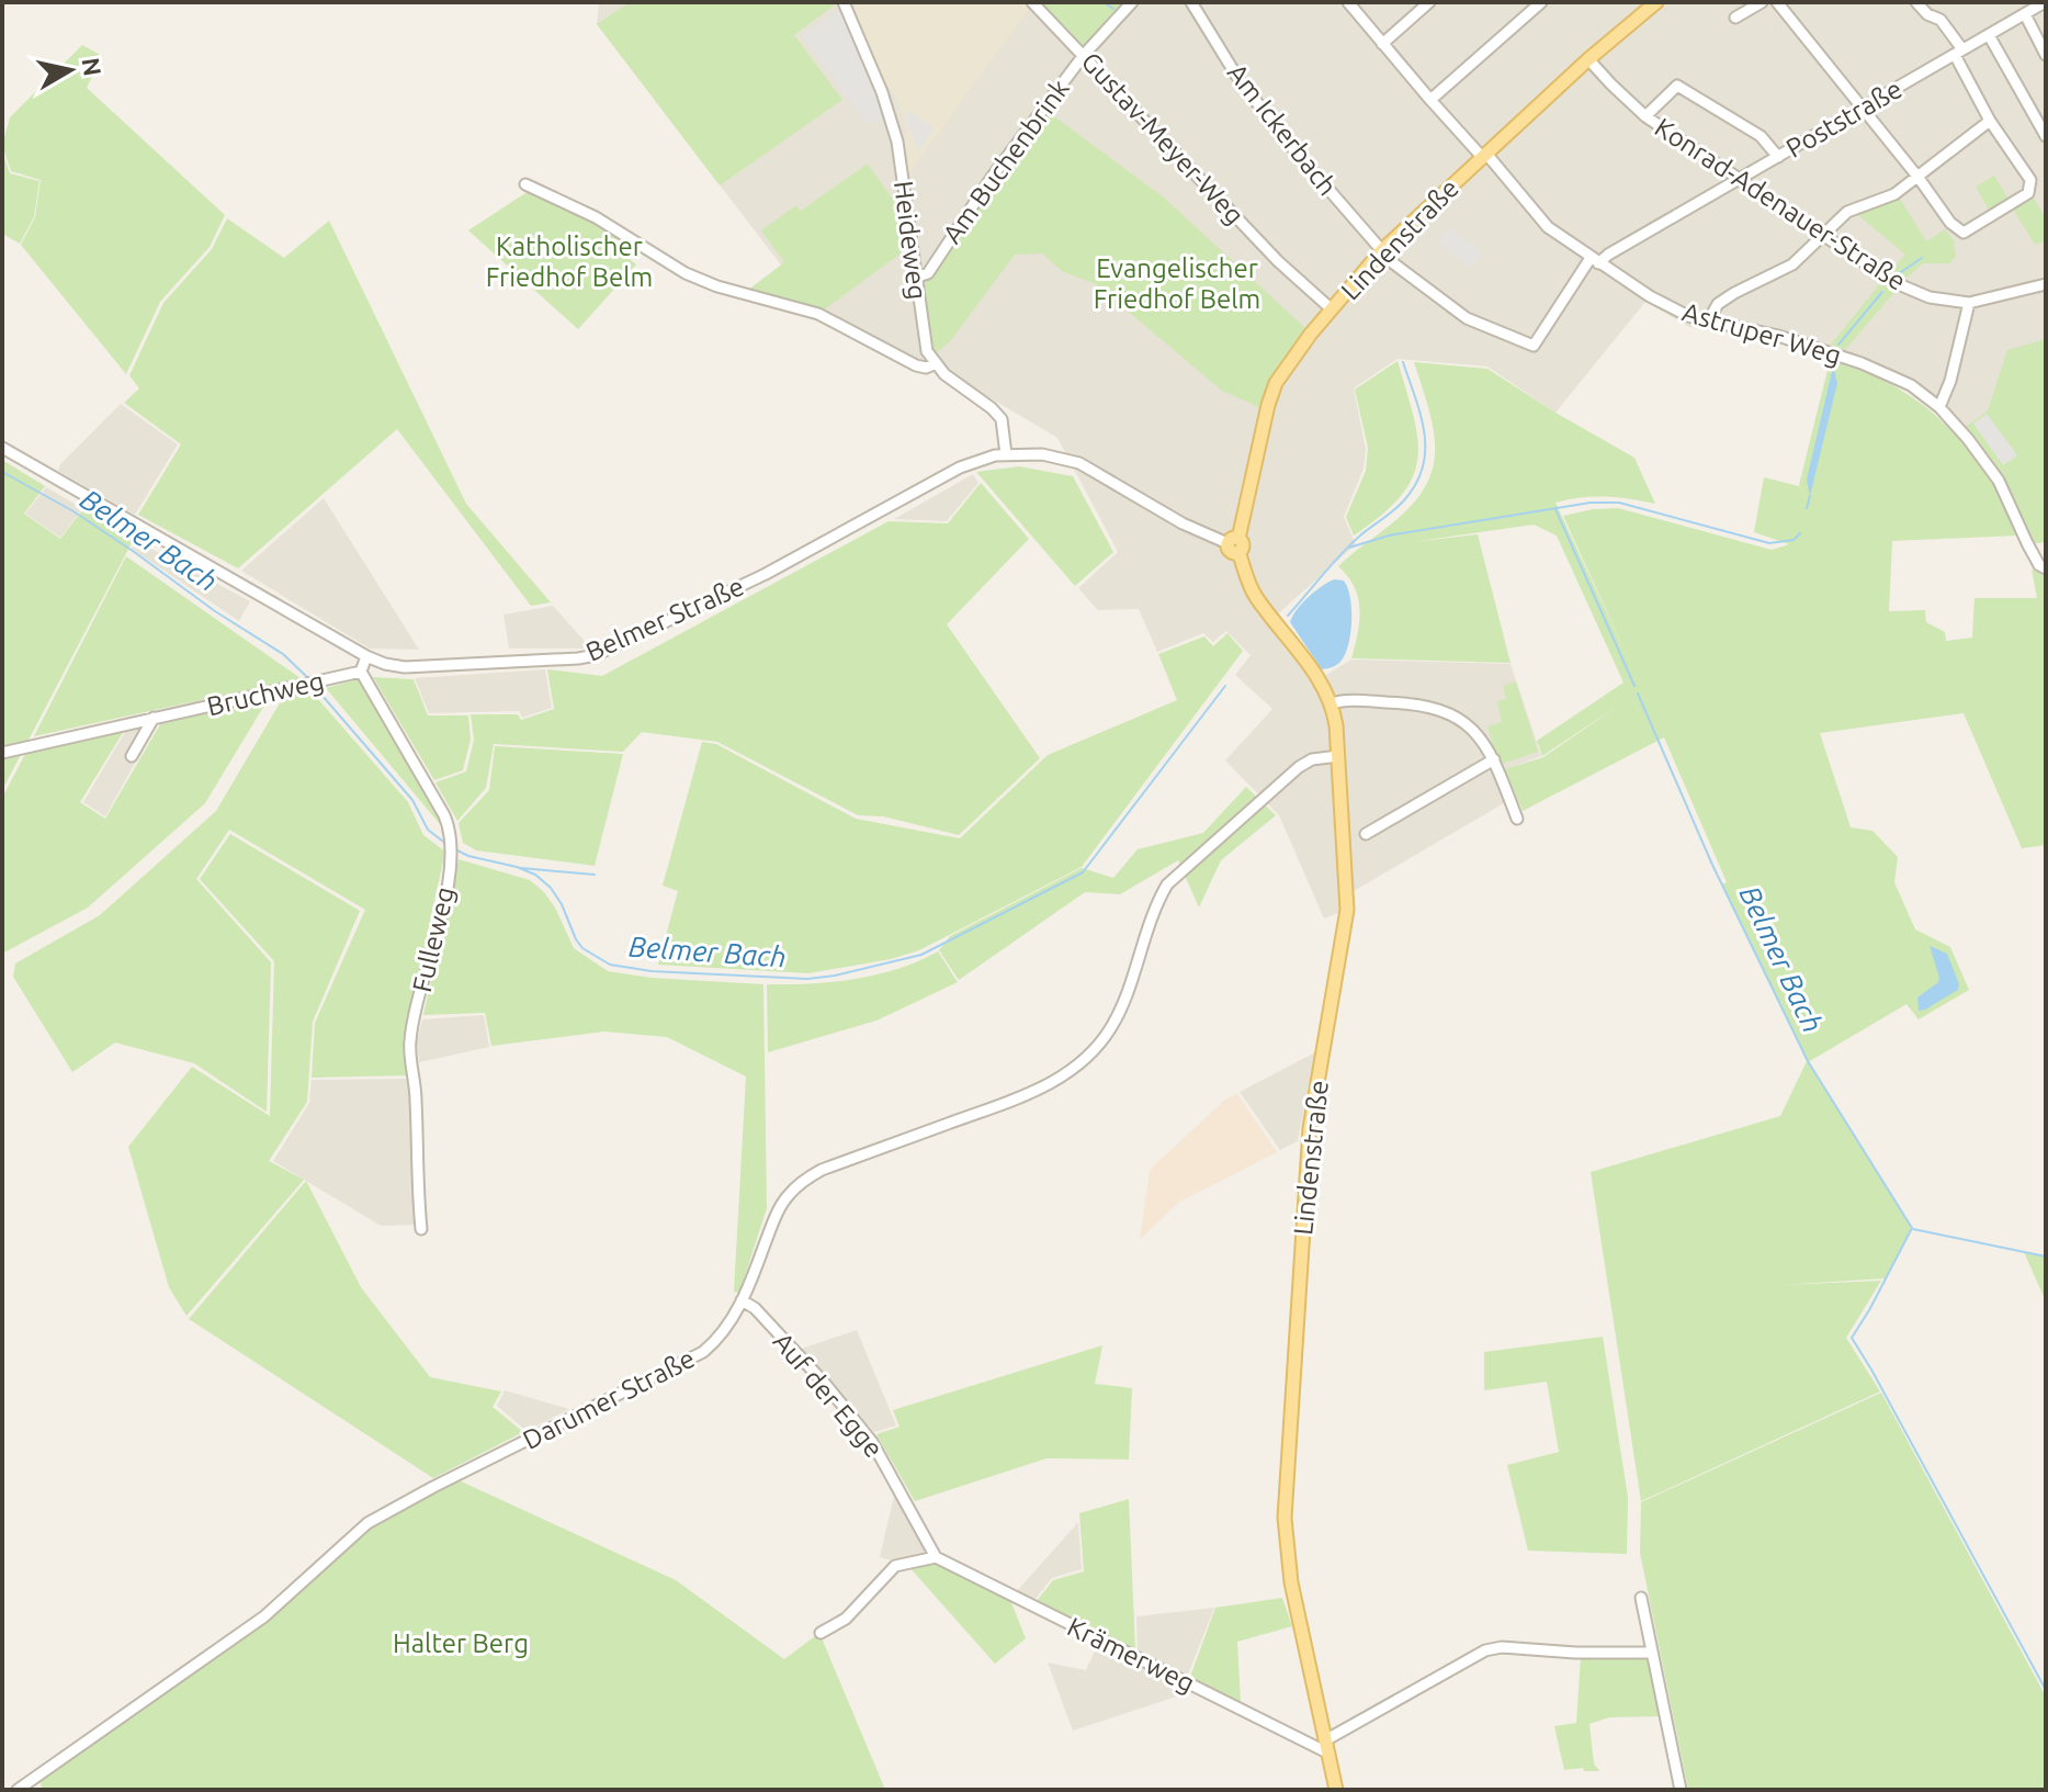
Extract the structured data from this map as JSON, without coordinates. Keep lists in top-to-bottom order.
{
  "streets": {
    "main road": ["Lindenstraße"],
    "street": [
      "Poststraße",
      "Am Ickerbach",
      "Gustav-Meyer-Weg",
      "Am Buchenbrink",
      "Konrad-Adenauer-Straße",
      "Heideweg",
      "Astruper Weg",
      "Belmer Straße",
      "Bruchweg",
      "Fulleweg",
      "Auf der Egge",
      "Darumer Straße",
      "Krämerweg"
    ]
  },
  "crossings": [
    ["Poststraße", "Am Ickerbach"],
    ["Poststraße", "Konrad-Adenauer-Straße"],
    ["Poststraße", "Astruper Weg"],
    ["Am Ickerbach", "Lindenstraße"],
    ["Am Ickerbach", "Astruper Weg"],
    ["Gustav-Meyer-Weg", "Am Buchenbrink"],
    ["Gustav-Meyer-Weg", "Lindenstraße"],
    ["Am Buchenbrink", "Heideweg"],
    ["Konrad-Adenauer-Straße", "Lindenstraße"],
    ["Lindenstraße", "Astruper Weg"],
    ["Lindenstraße", "Belmer Straße"],
    ["Lindenstraße", "Darumer Straße"],
    ["Lindenstraße", "Krämerweg"],
    ["Belmer Straße", "Bruchweg"],
    ["Bruchweg", "Fulleweg"],
    ["Auf der Egge", "Darumer Straße"],
    ["Auf der Egge", "Krämerweg"]
  ],
  "water": ["Belmer Bach"],
  "parks": ["Katholischer Friedhof Belm", "Evangelischer Friedhof Belm", "Halter Berg"],
  "north": "right"
}
